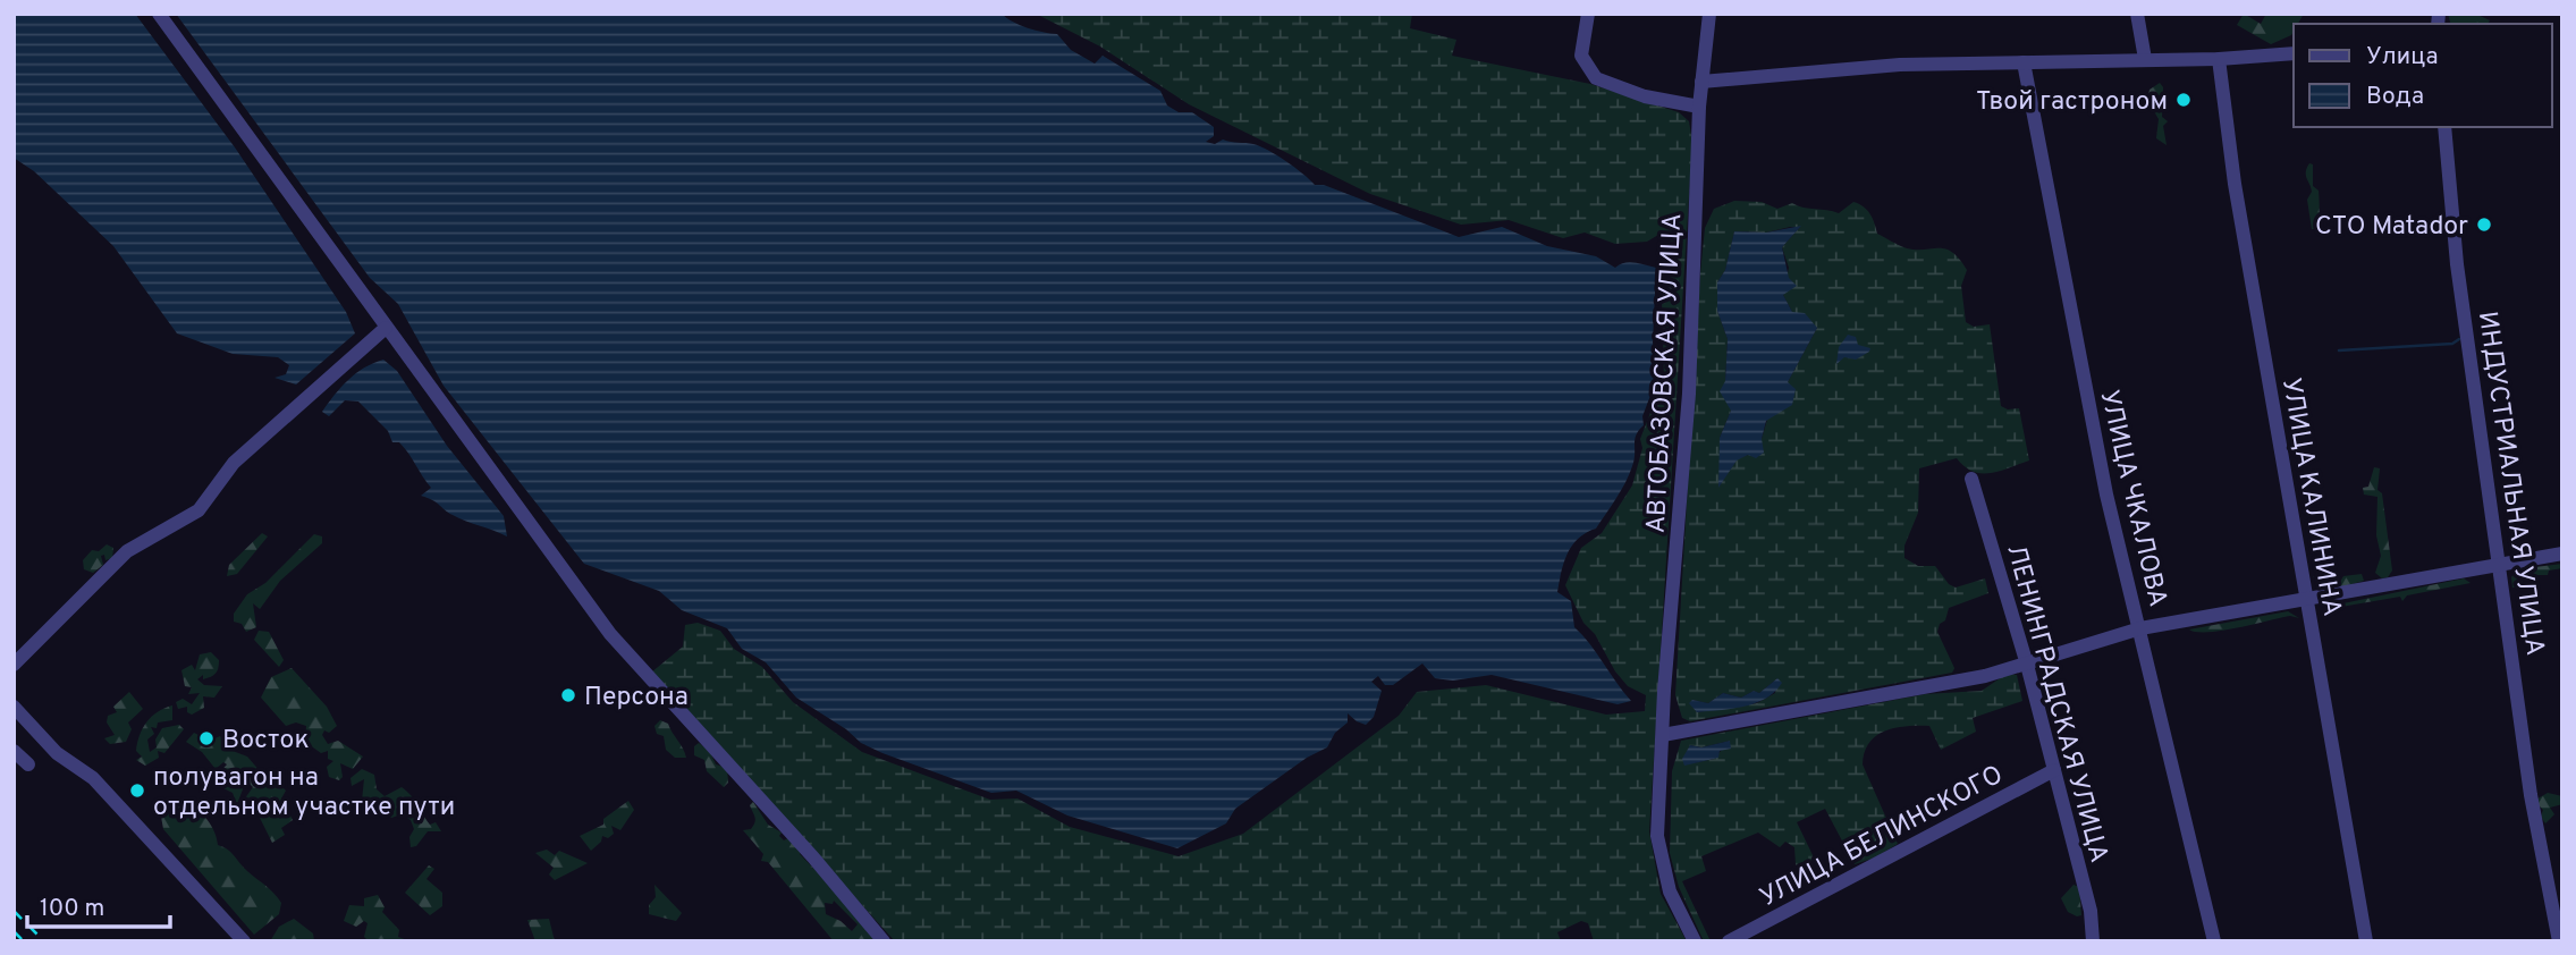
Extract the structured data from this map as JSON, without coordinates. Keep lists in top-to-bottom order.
{
  "streets": {
    "street": [
      "АВТОБАЗОВСКАЯ УЛИЦА",
      "ИНДУСТРИАЛЬНАЯ УЛИЦА",
      "УЛИЦА КАЛИНИНА",
      "УЛИЦА ЧКАЛОВА",
      "ЛЕНИНГРАДСКАЯ УЛИЦА",
      "УЛИЦА БЕЛИНСКОГО"
    ]
  },
  "crossings": [
    ["ЛЕНИНГРАДСКАЯ УЛИЦА", "УЛИЦА БЕЛИНСКОГО"]
  ],
  "places": [
    "Твой гастроном",
    "СТО Matador",
    "Персона",
    "Восток",
    "полувагон на отдельном участке пути"
  ],
  "legend": ["Улица", "Вода"],
  "scale_bar": "100 m"
}
